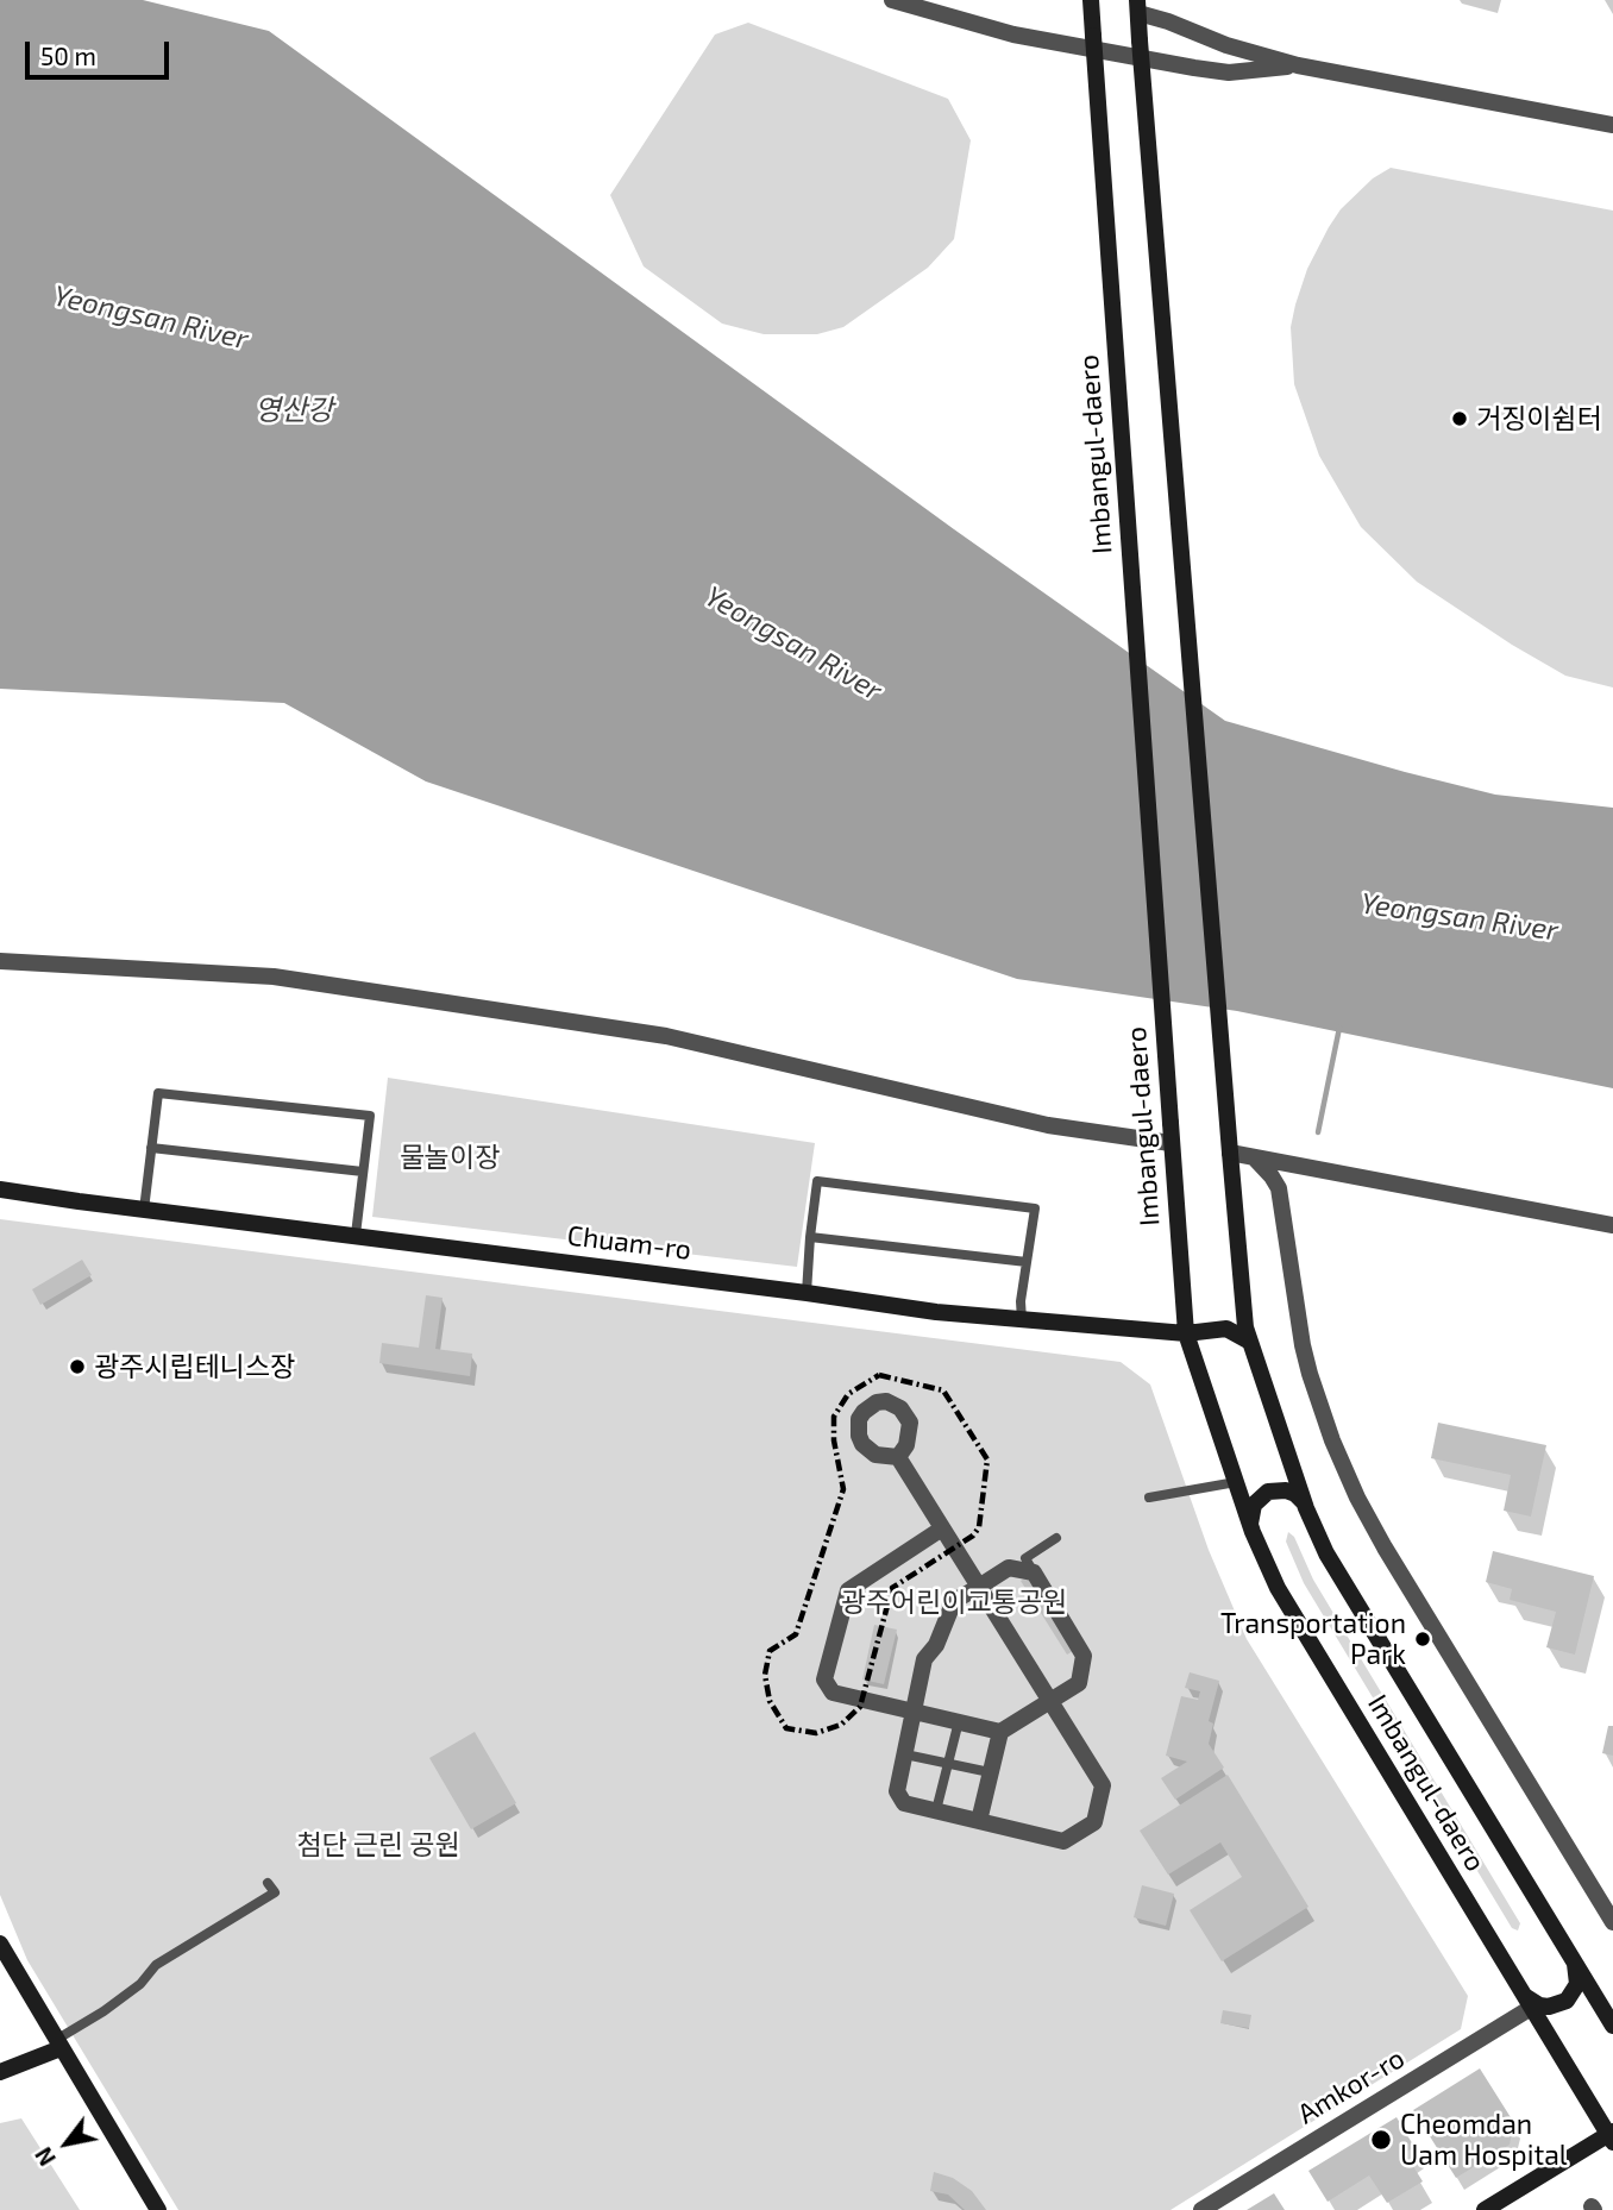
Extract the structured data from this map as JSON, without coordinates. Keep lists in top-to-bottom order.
{
  "streets": {
    "main road": ["Imbangul-daero", "Chuam-ro"],
    "street": ["Amkor-ro"]
  },
  "crossings": [
    ["Imbangul-daero", "Chuam-ro"],
    ["Imbangul-daero", "Amkor-ro"]
  ],
  "water": ["Yeongsan River", "영산강"],
  "parks": ["물놀이장", "광주어린이교통공원", "첨단 근린 공원"],
  "places": [
    "거징이쉼터",
    "광주시립테니스장",
    "Transportation Park",
    "Cheomdan Uam Hospital"
  ],
  "scale_bar": "50 m",
  "north": "bottom left"
}
